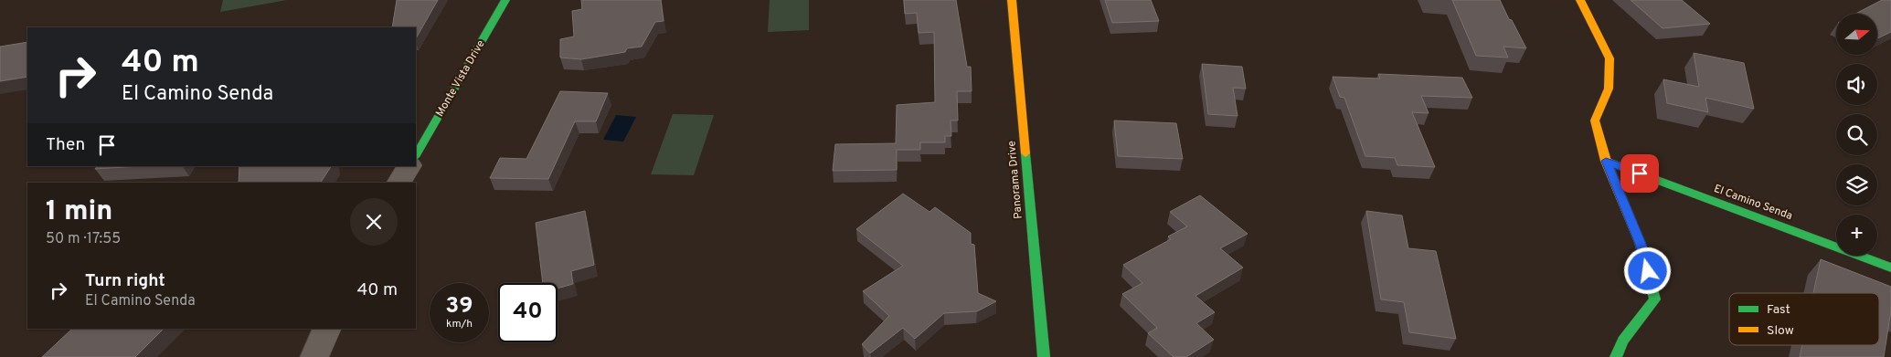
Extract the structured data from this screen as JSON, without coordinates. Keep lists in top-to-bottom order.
{
  "streets": {
    "street": ["Monte Vista Drive", "Panorama Drive", "El Camino Senda"]
  },
  "legend": ["Fast", "Slow"],
  "north": "right",
  "page": {
    "map_buttons": "+",
    "turn": ["40 m", "El Camino Senda"],
    "then": "Then",
    "heading": ["1 min", "50 m · 17:55"],
    "list": [
      {
        "name": "Turn right",
        "note": "El Camino Senda",
        "value": "40 m"
      }
    ],
    "speed": "39 km/h",
    "limit": "40"
  }
}
